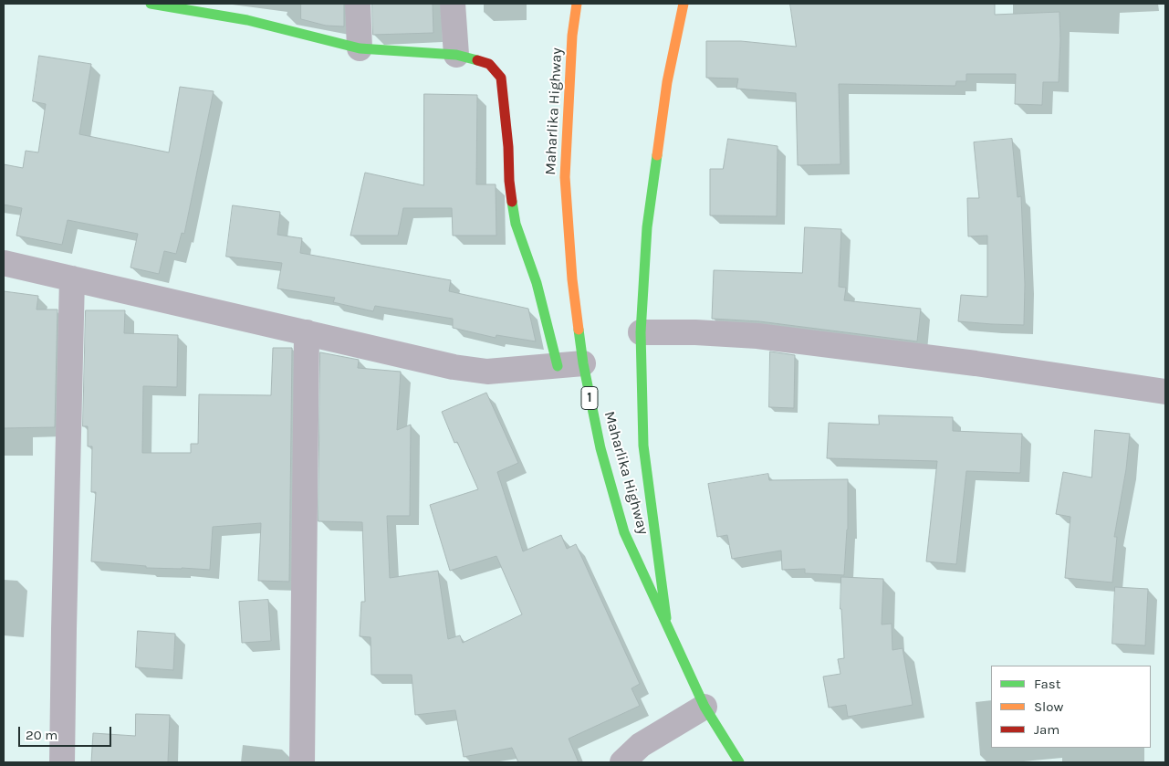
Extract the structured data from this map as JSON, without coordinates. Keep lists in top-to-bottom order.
{
  "streets": {
    "main road": ["Maharlika Highway", "1"]
  },
  "legend": ["Fast", "Slow", "Jam"],
  "scale_bar": "20 m"
}
